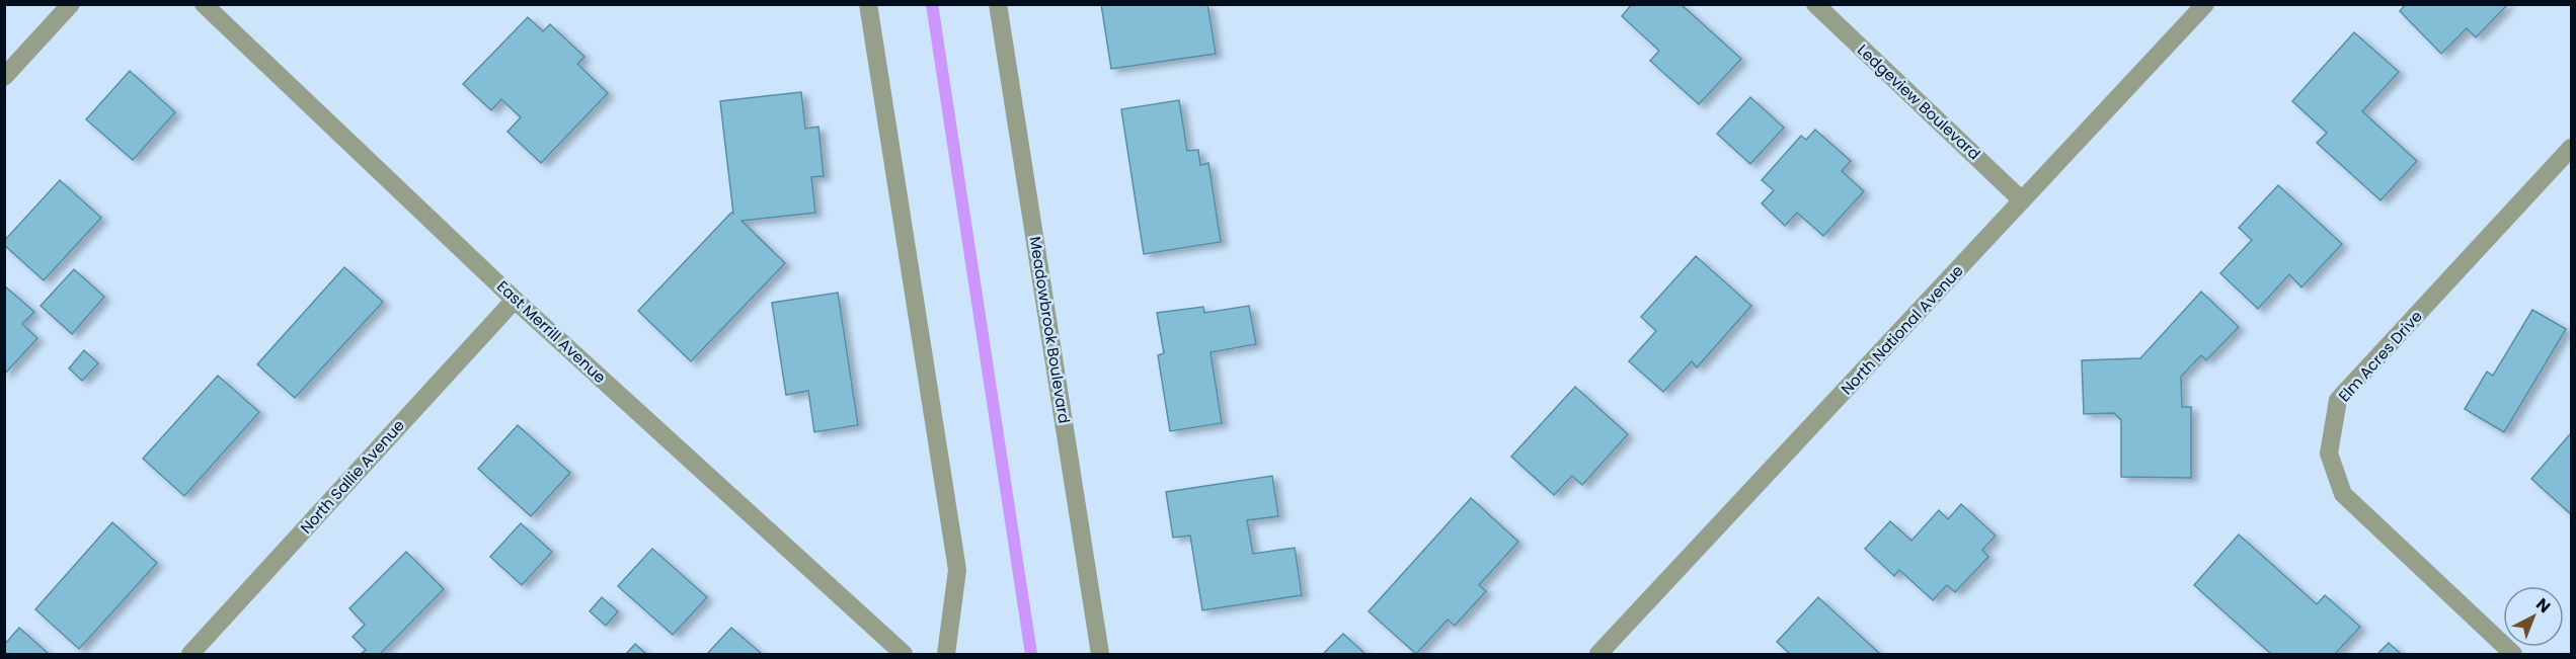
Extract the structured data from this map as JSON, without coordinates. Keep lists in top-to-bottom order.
{
  "streets": {
    "street": [
      "Ledgeview Boulevard",
      "Meadowbrook Boulevard",
      "North National Avenue",
      "East Merrill Avenue",
      "Elm Acres Drive",
      "North Sallie Avenue"
    ]
  },
  "crossings": [
    ["Ledgeview Boulevard", "North National Avenue"],
    ["East Merrill Avenue", "North Sallie Avenue"]
  ],
  "north": "top right"
}
